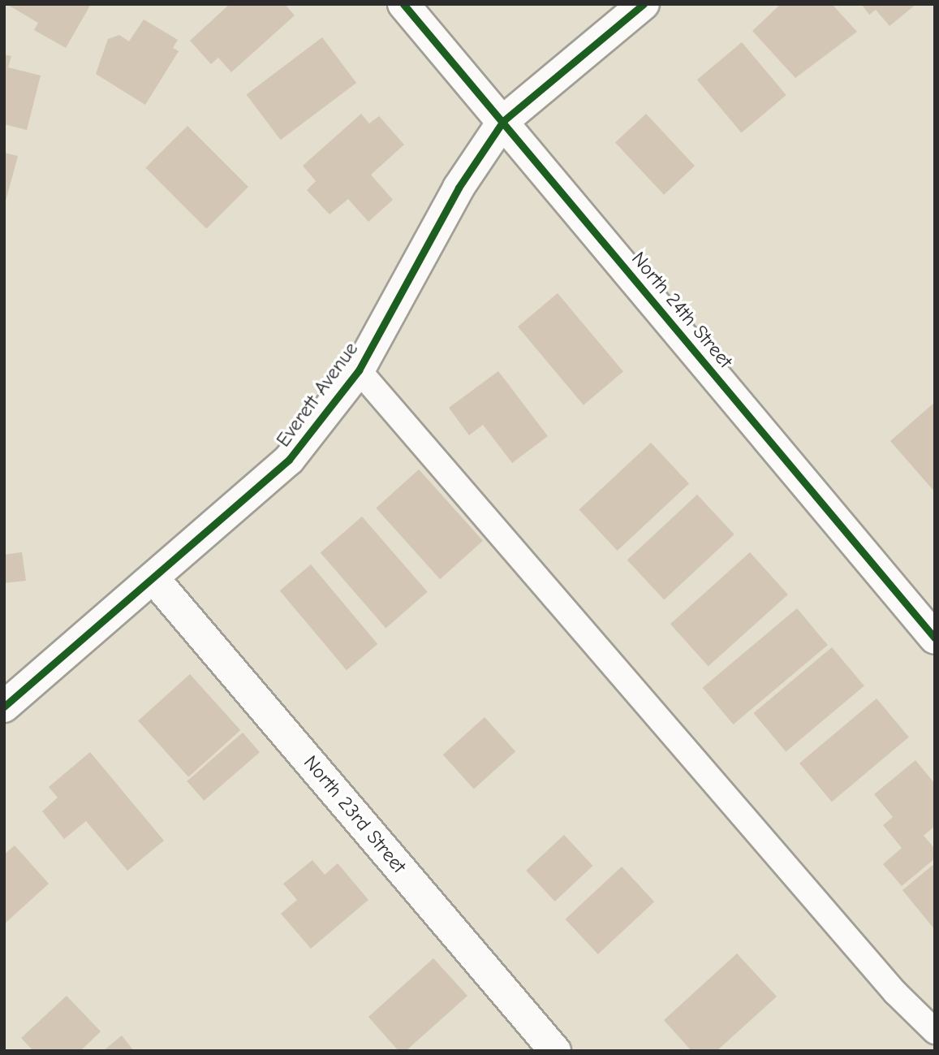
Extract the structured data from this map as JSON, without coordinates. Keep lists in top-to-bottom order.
{
  "streets": {
    "street": ["North 24th Street", "Everett Avenue", "North 23rd Street"]
  },
  "crossings": [
    ["North 24th Street", "Everett Avenue"],
    ["Everett Avenue", "North 23rd Street"]
  ]
}
